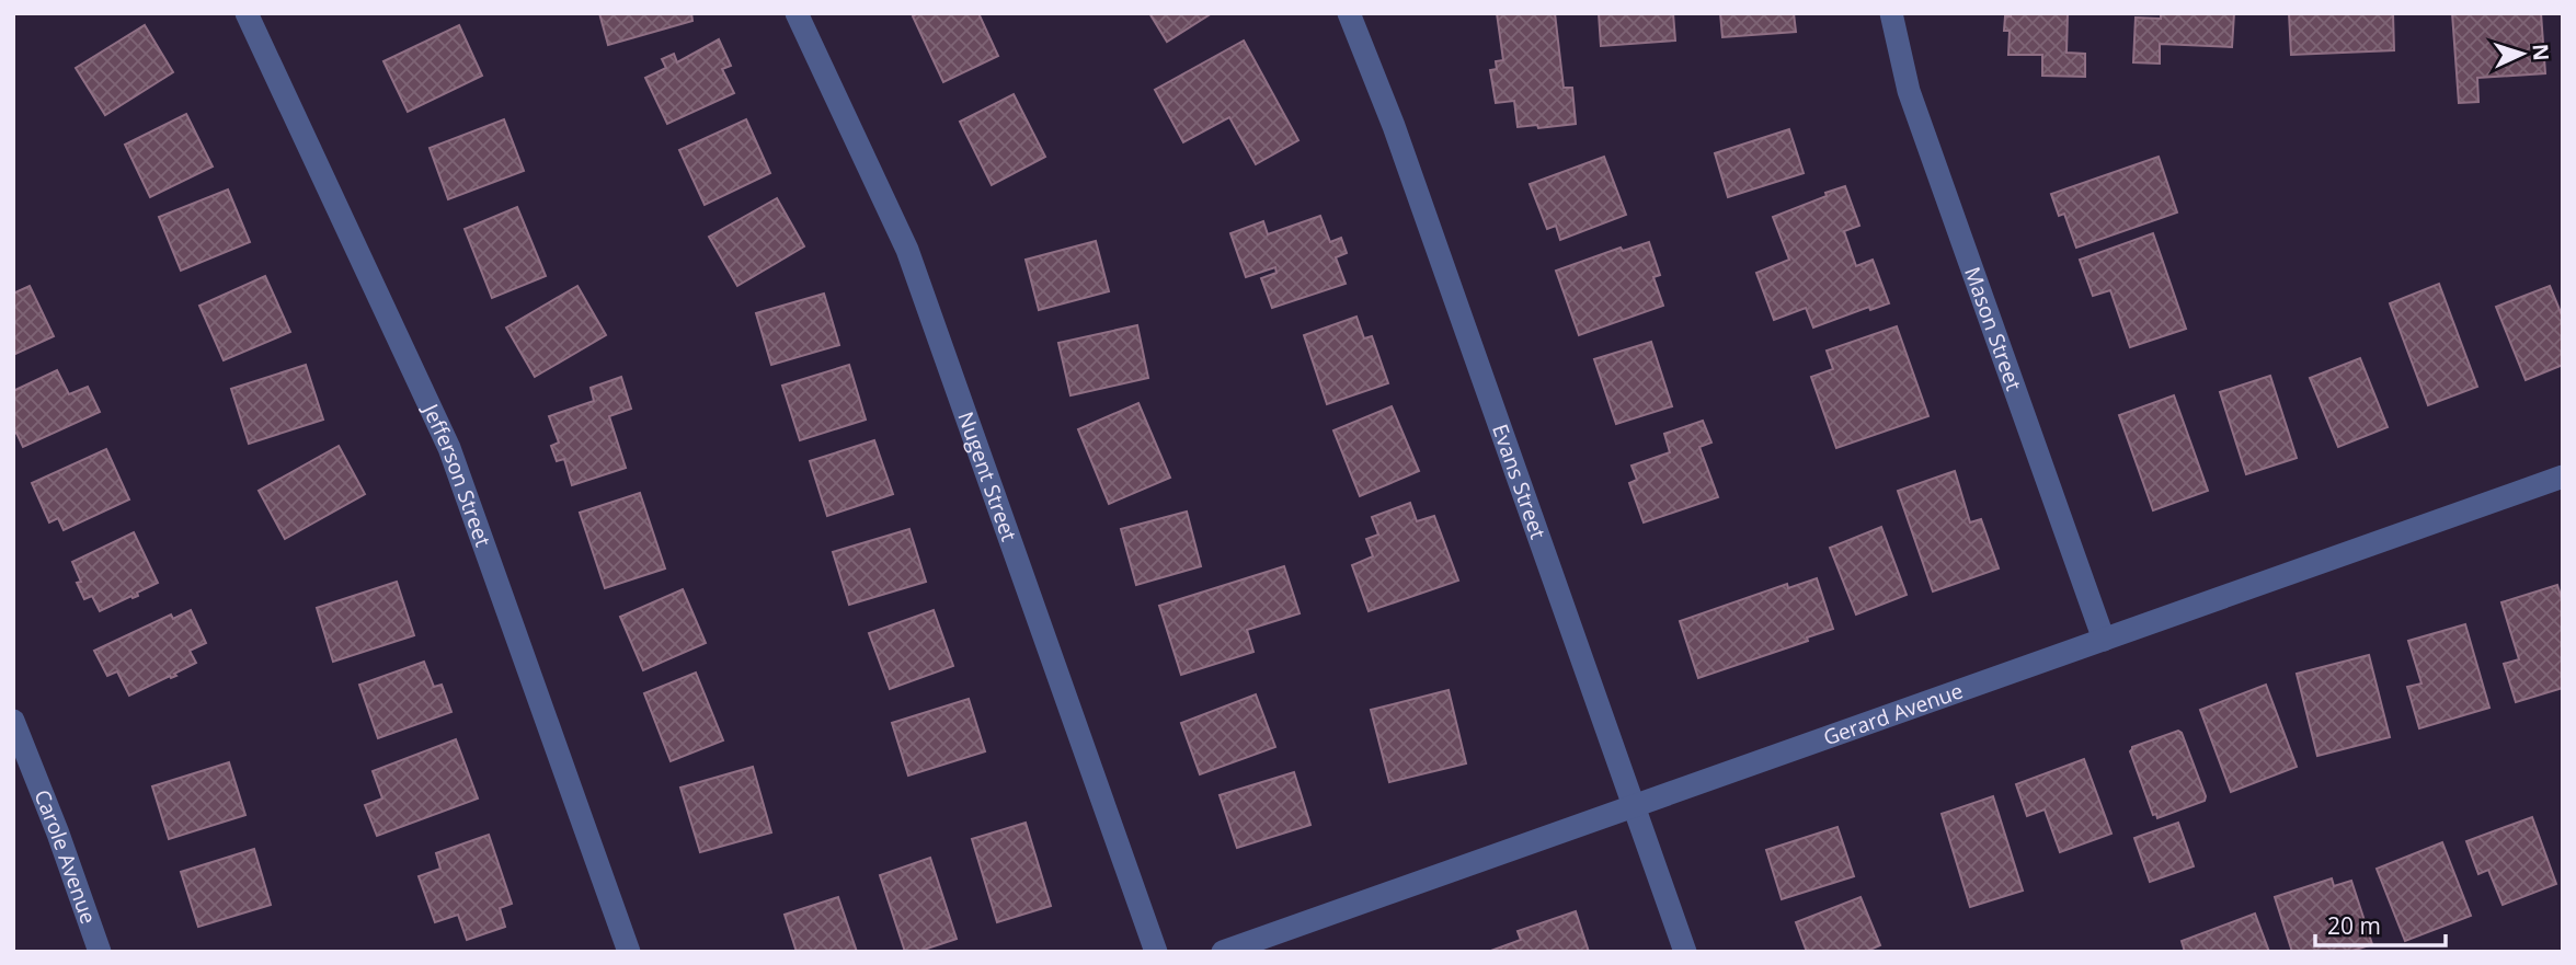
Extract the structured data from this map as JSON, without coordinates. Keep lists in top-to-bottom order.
{
  "streets": {
    "street": [
      "Mason Street",
      "Jefferson Street",
      "Nugent Street",
      "Evans Street",
      "Gerard Avenue",
      "Carole Avenue"
    ]
  },
  "crossings": [
    ["Mason Street", "Gerard Avenue"],
    ["Evans Street", "Gerard Avenue"]
  ],
  "scale_bar": "20 m",
  "north": "right"
}
